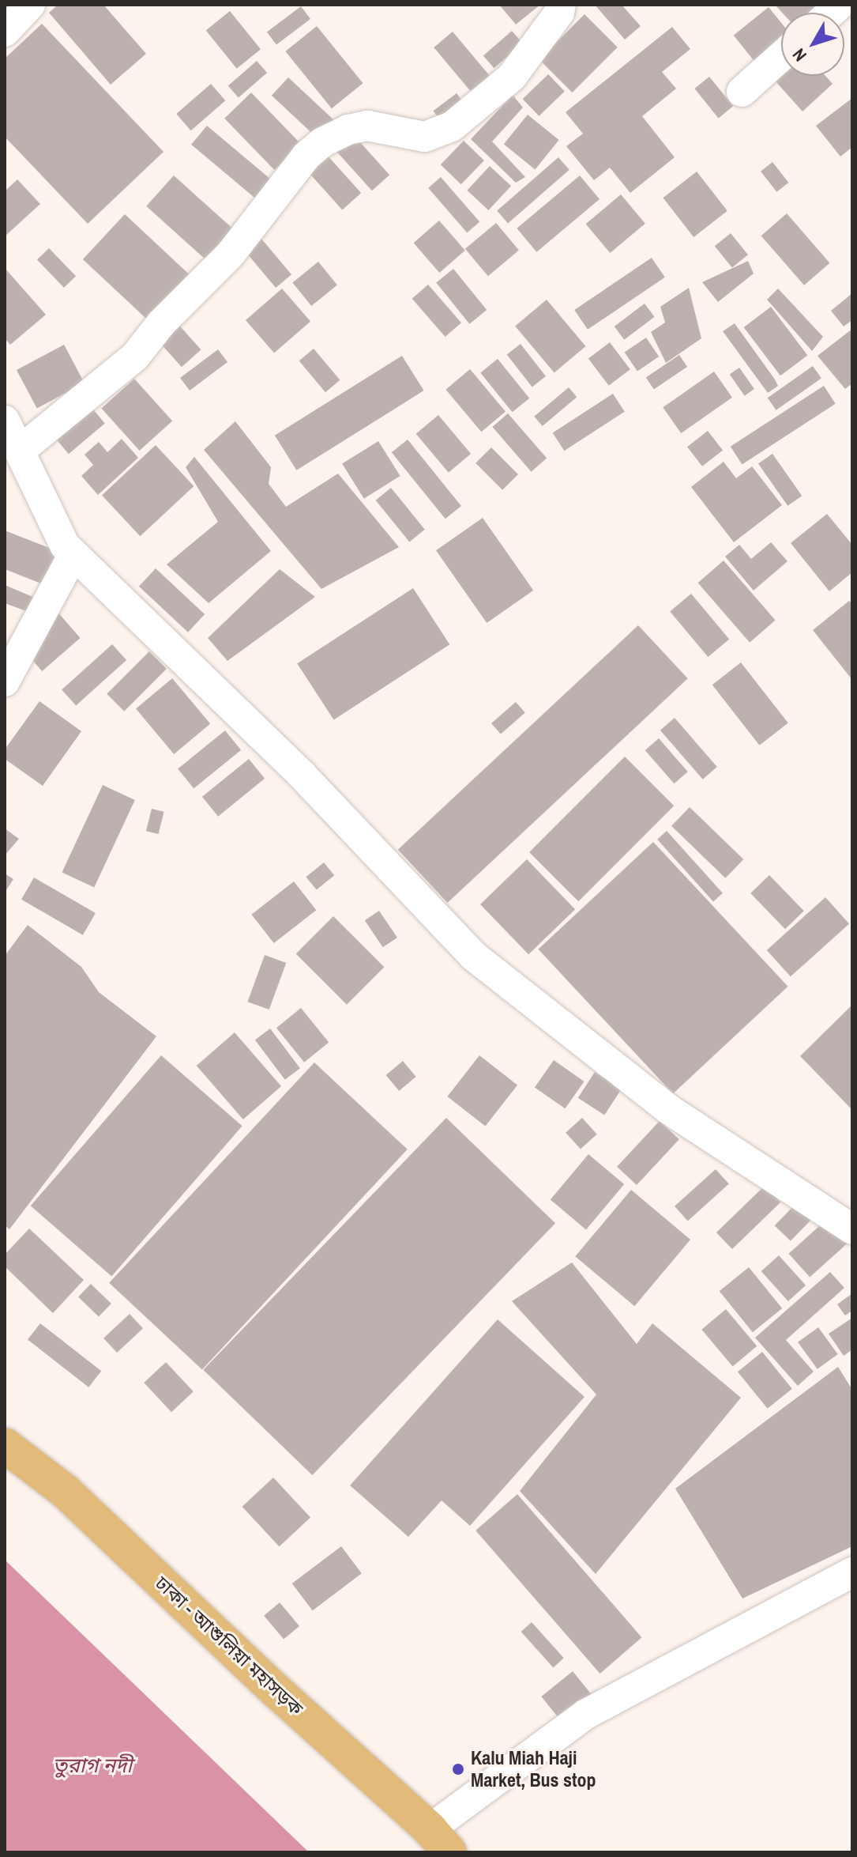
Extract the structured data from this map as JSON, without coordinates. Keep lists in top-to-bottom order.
{
  "streets": {
    "highway": ["ঢাকা - আশুলিয়া মহাসড়ক"]
  },
  "water": ["তুরাগ নদী"],
  "places": ["Kalu Miah Haji Market, Bus stop"],
  "north": "bottom left"
}
